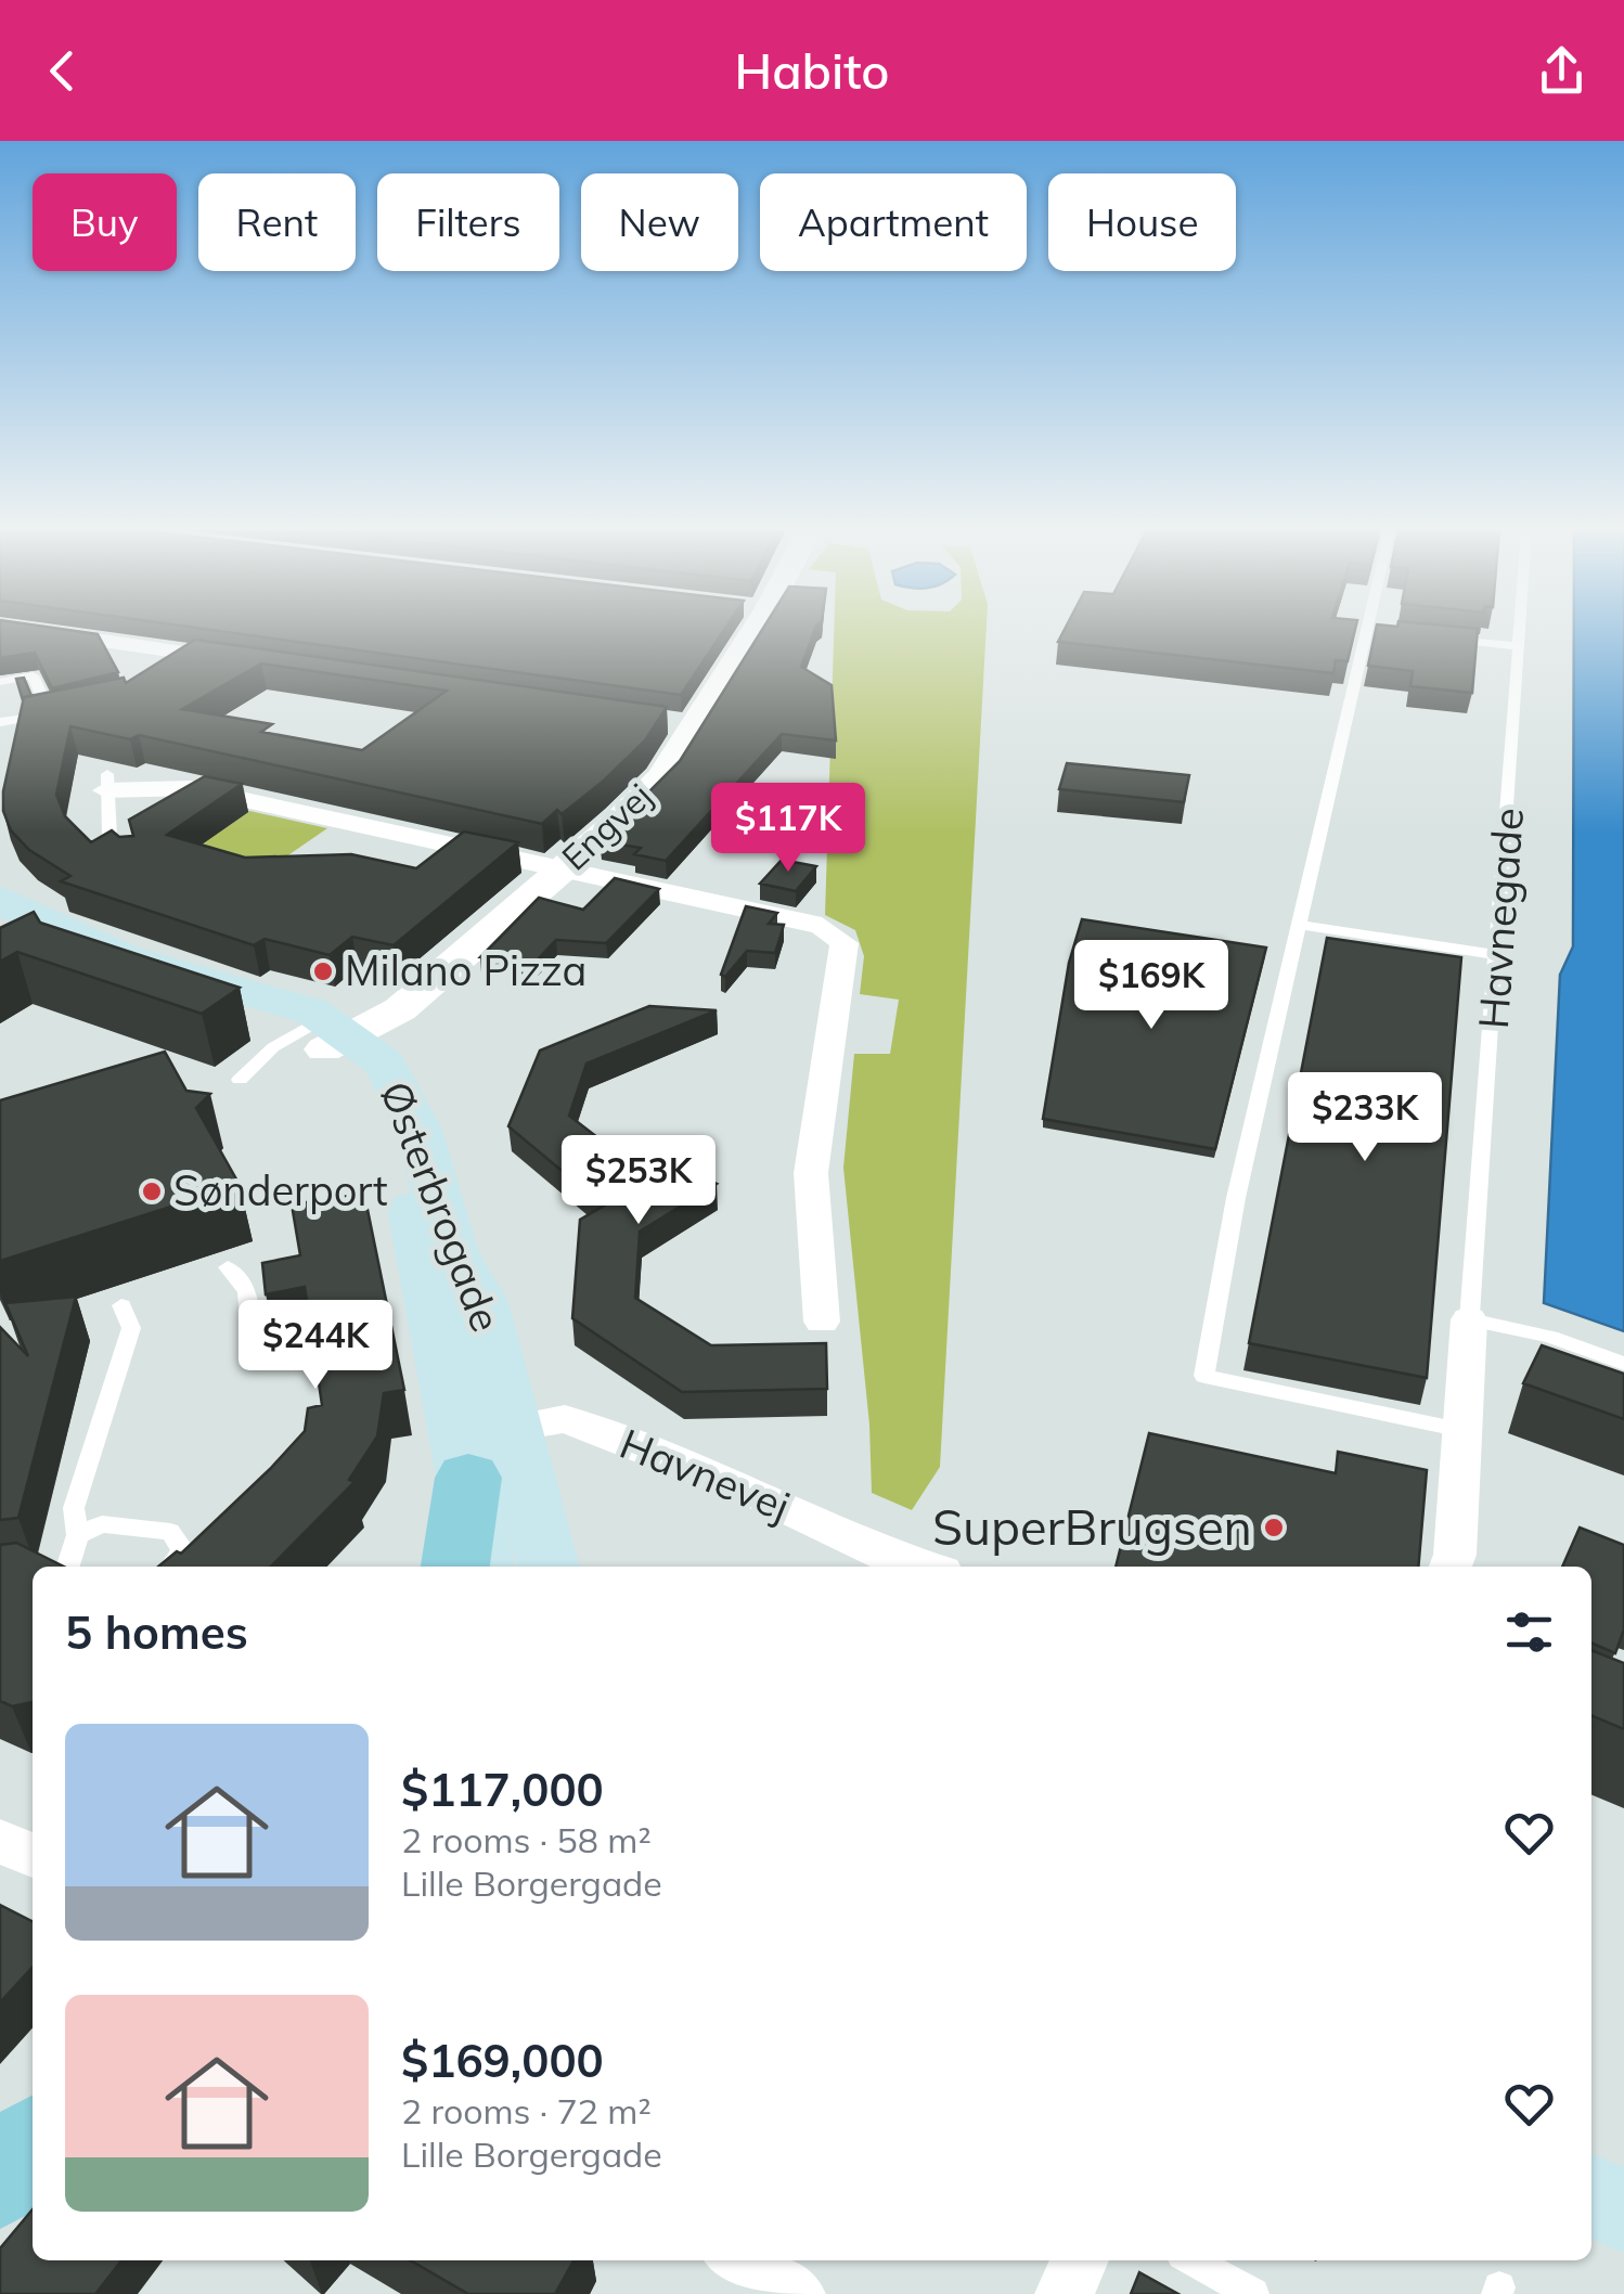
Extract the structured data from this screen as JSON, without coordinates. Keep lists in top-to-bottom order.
{
  "streets": {
    "main road": ["Østerbrogade"],
    "street": ["Engvej", "Havnegade", "Havnevej"]
  },
  "crossings": [
    ["Engvej", "Østerbrogade"],
    ["Østerbrogade", "Havnevej"]
  ],
  "places": ["Milano Pizza", "Sønderport", "SuperBrugsen"],
  "page": {
    "header": "Habito",
    "chip": [
      "Buy",
      "Rent",
      "Filters",
      "New",
      "Apartment",
      "House"
    ],
    "price": [
      "$117K",
      "$169K",
      "$233K",
      "$253K",
      "$244K"
    ],
    "heading": "5 homes",
    "list": [
      {
        "name": "$117,000",
        "note": "2 rooms · 58 m² · Lille Borgergade"
      },
      {
        "name": "$169,000",
        "note": "2 rooms · 72 m² · Lille Borgergade"
      }
    ]
  }
}
